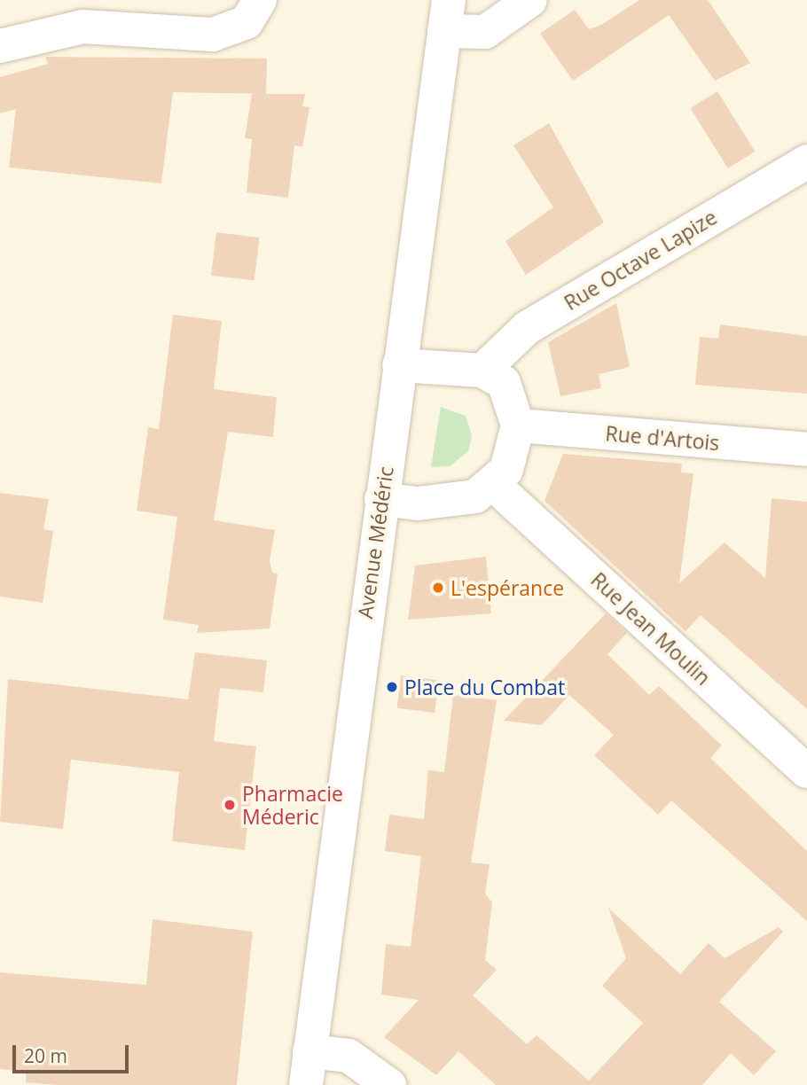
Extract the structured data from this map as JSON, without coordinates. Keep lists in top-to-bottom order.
{
  "streets": {
    "street": [
      "Rue Octave Lapize",
      "Rue d'Artois",
      "Avenue Médéric",
      "Rue Jean Moulin"
    ]
  },
  "crossings": [
    ["Rue Octave Lapize", "Rue d'Artois"],
    ["Rue Octave Lapize", "Avenue Médéric"],
    ["Rue Octave Lapize", "Rue Jean Moulin"],
    ["Rue d'Artois", "Avenue Médéric"],
    ["Rue d'Artois", "Rue Jean Moulin"],
    ["Avenue Médéric", "Rue Jean Moulin"]
  ],
  "places": ["L'espérance", "Place du Combat", "Pharmacie Méderic"],
  "scale_bar": "20 m"
}
